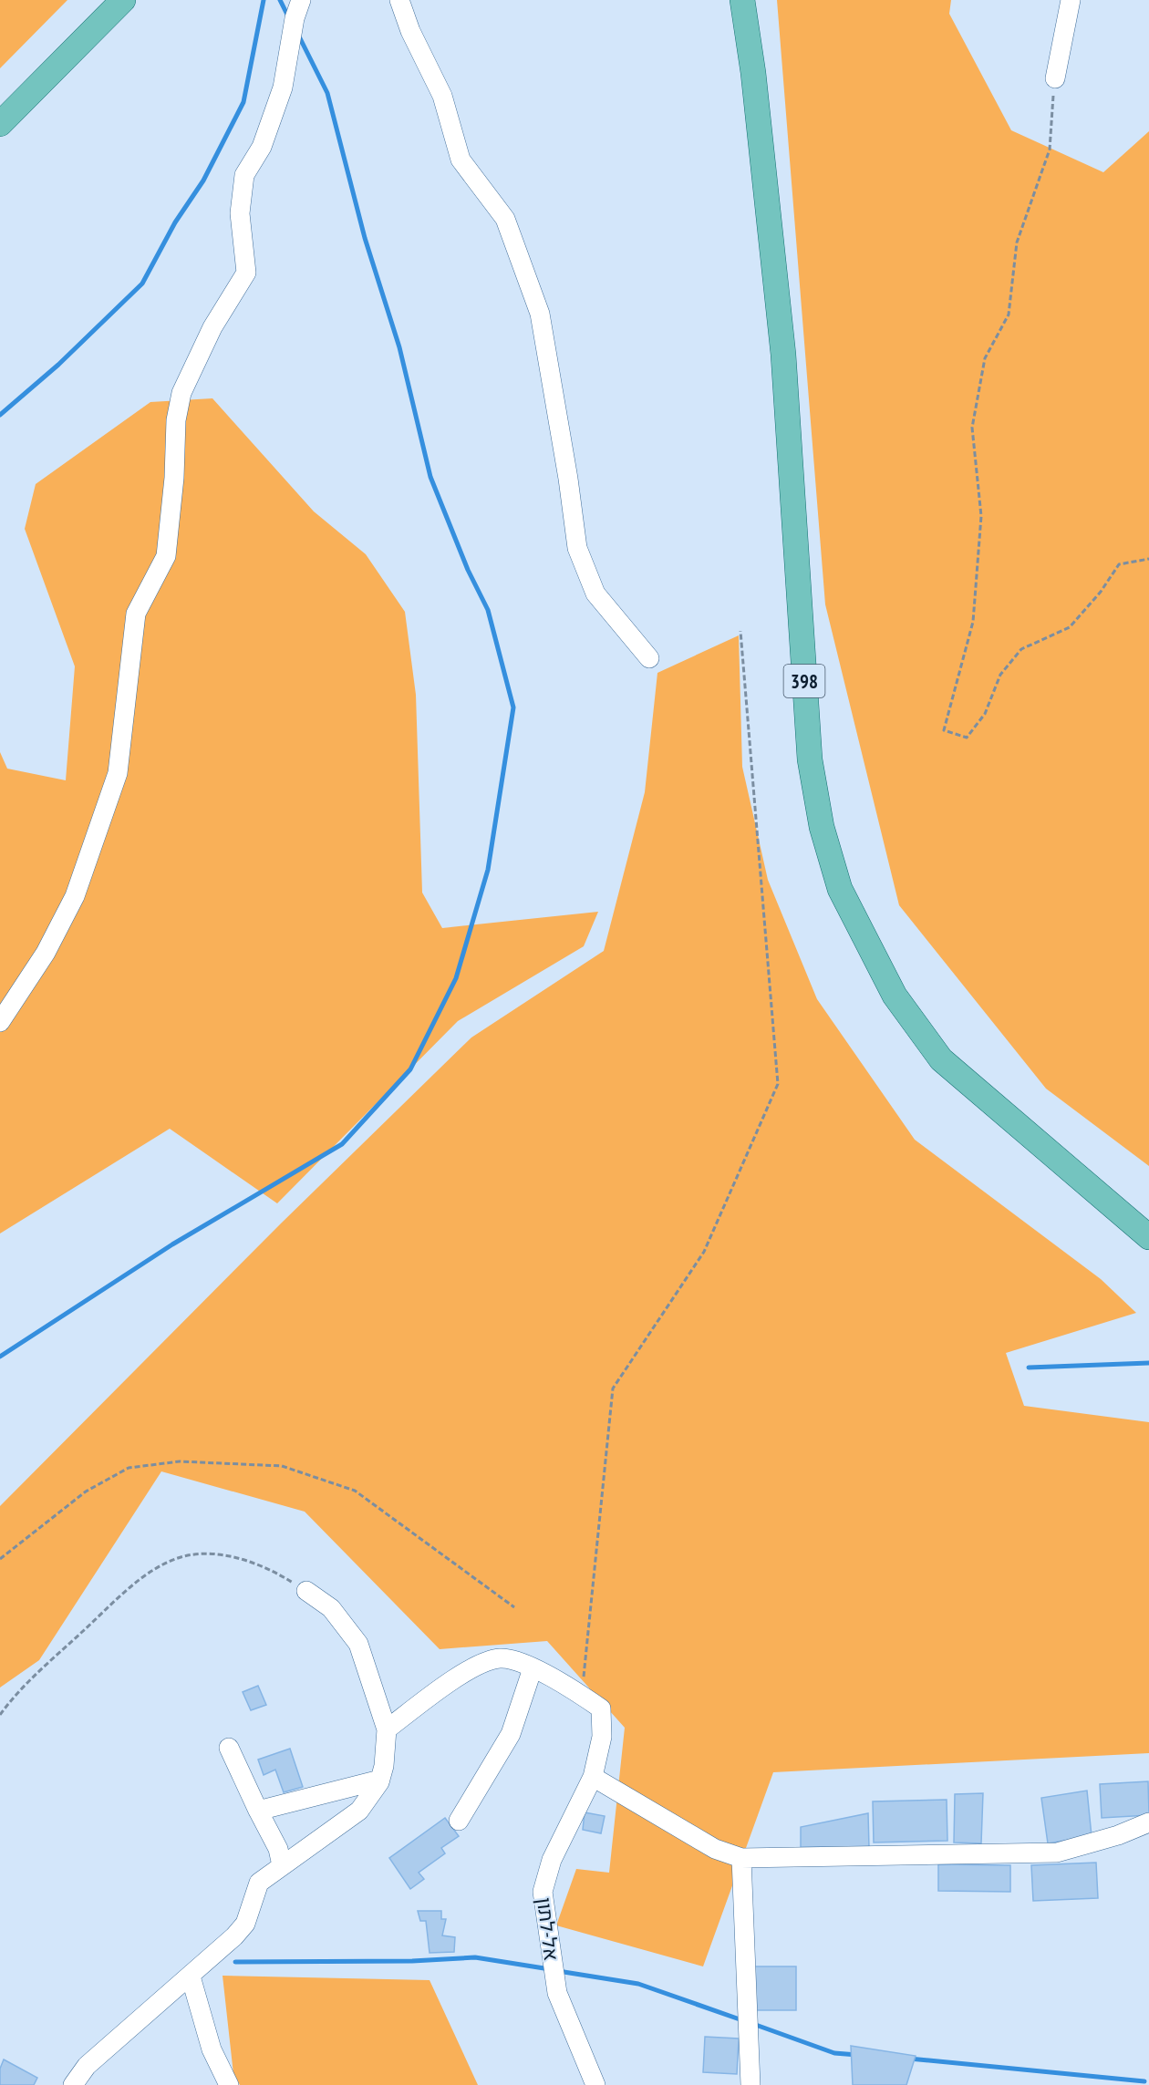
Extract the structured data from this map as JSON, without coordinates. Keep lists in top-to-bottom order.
{
  "streets": {
    "main road": ["398"],
    "street": ["אל-לתון"]
  }
}
